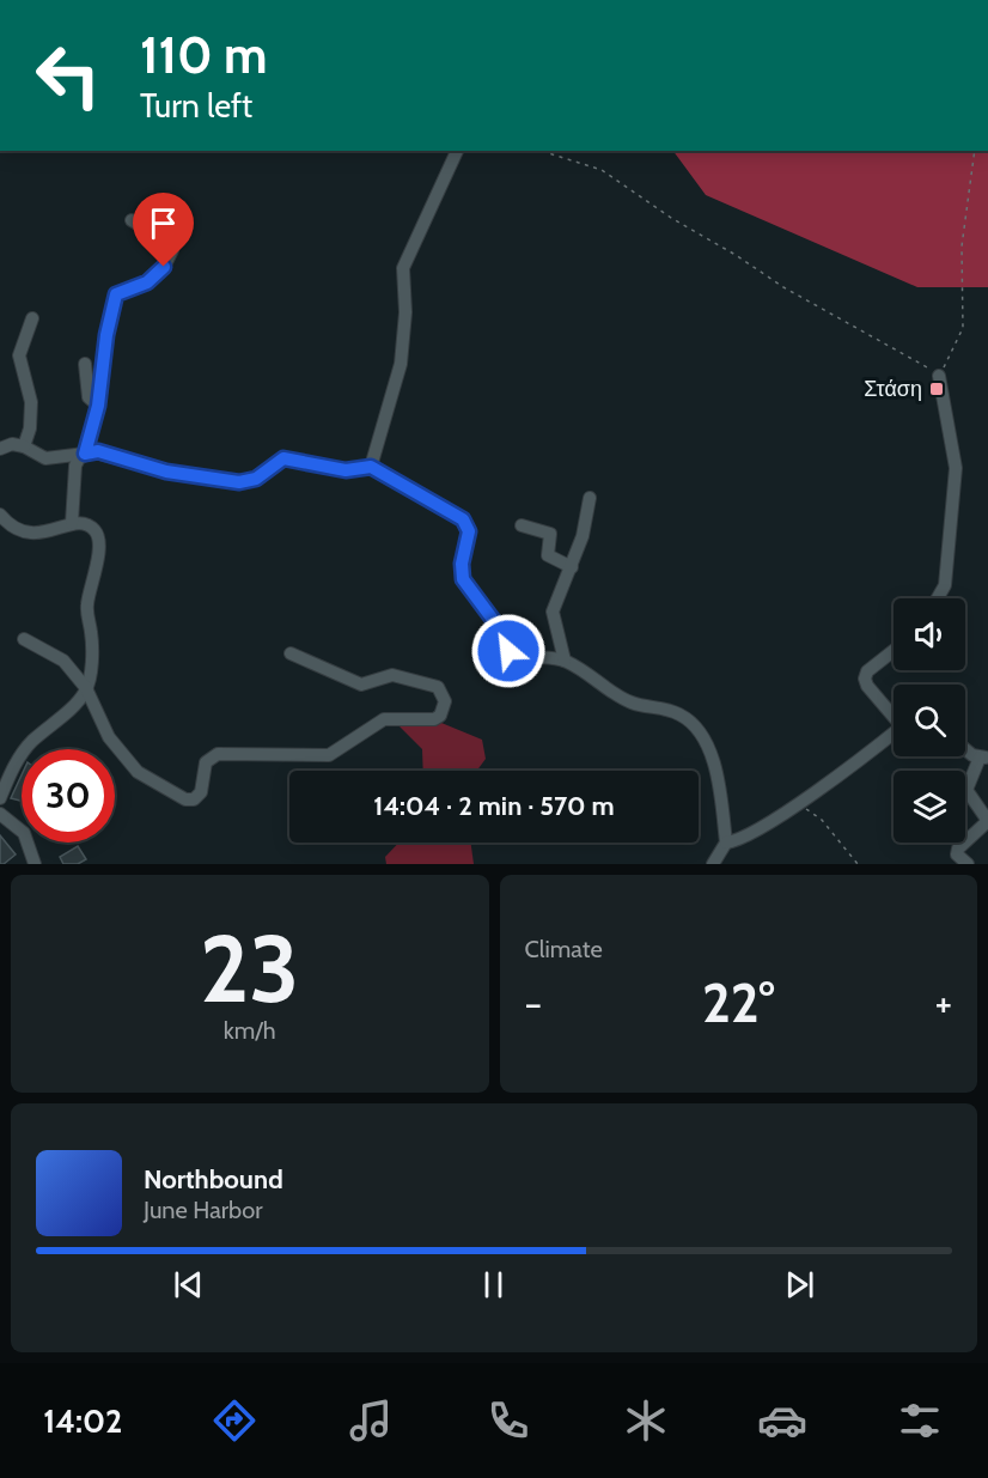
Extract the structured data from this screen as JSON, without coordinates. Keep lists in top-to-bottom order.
{
  "places": {
    "transit": ["Στάση"]
  },
  "page": {
    "turn": ["110 m", "Turn left"],
    "limit": "30",
    "trip": "14:04 · 2 min · 570 m",
    "tile": [
      ["23", "km/h"],
      "Climate"
    ],
    "heat": ["−", "22°", "+"],
    "song": ["Northbound", "June Harbor"],
    "tabs": "14:02"
  }
}
